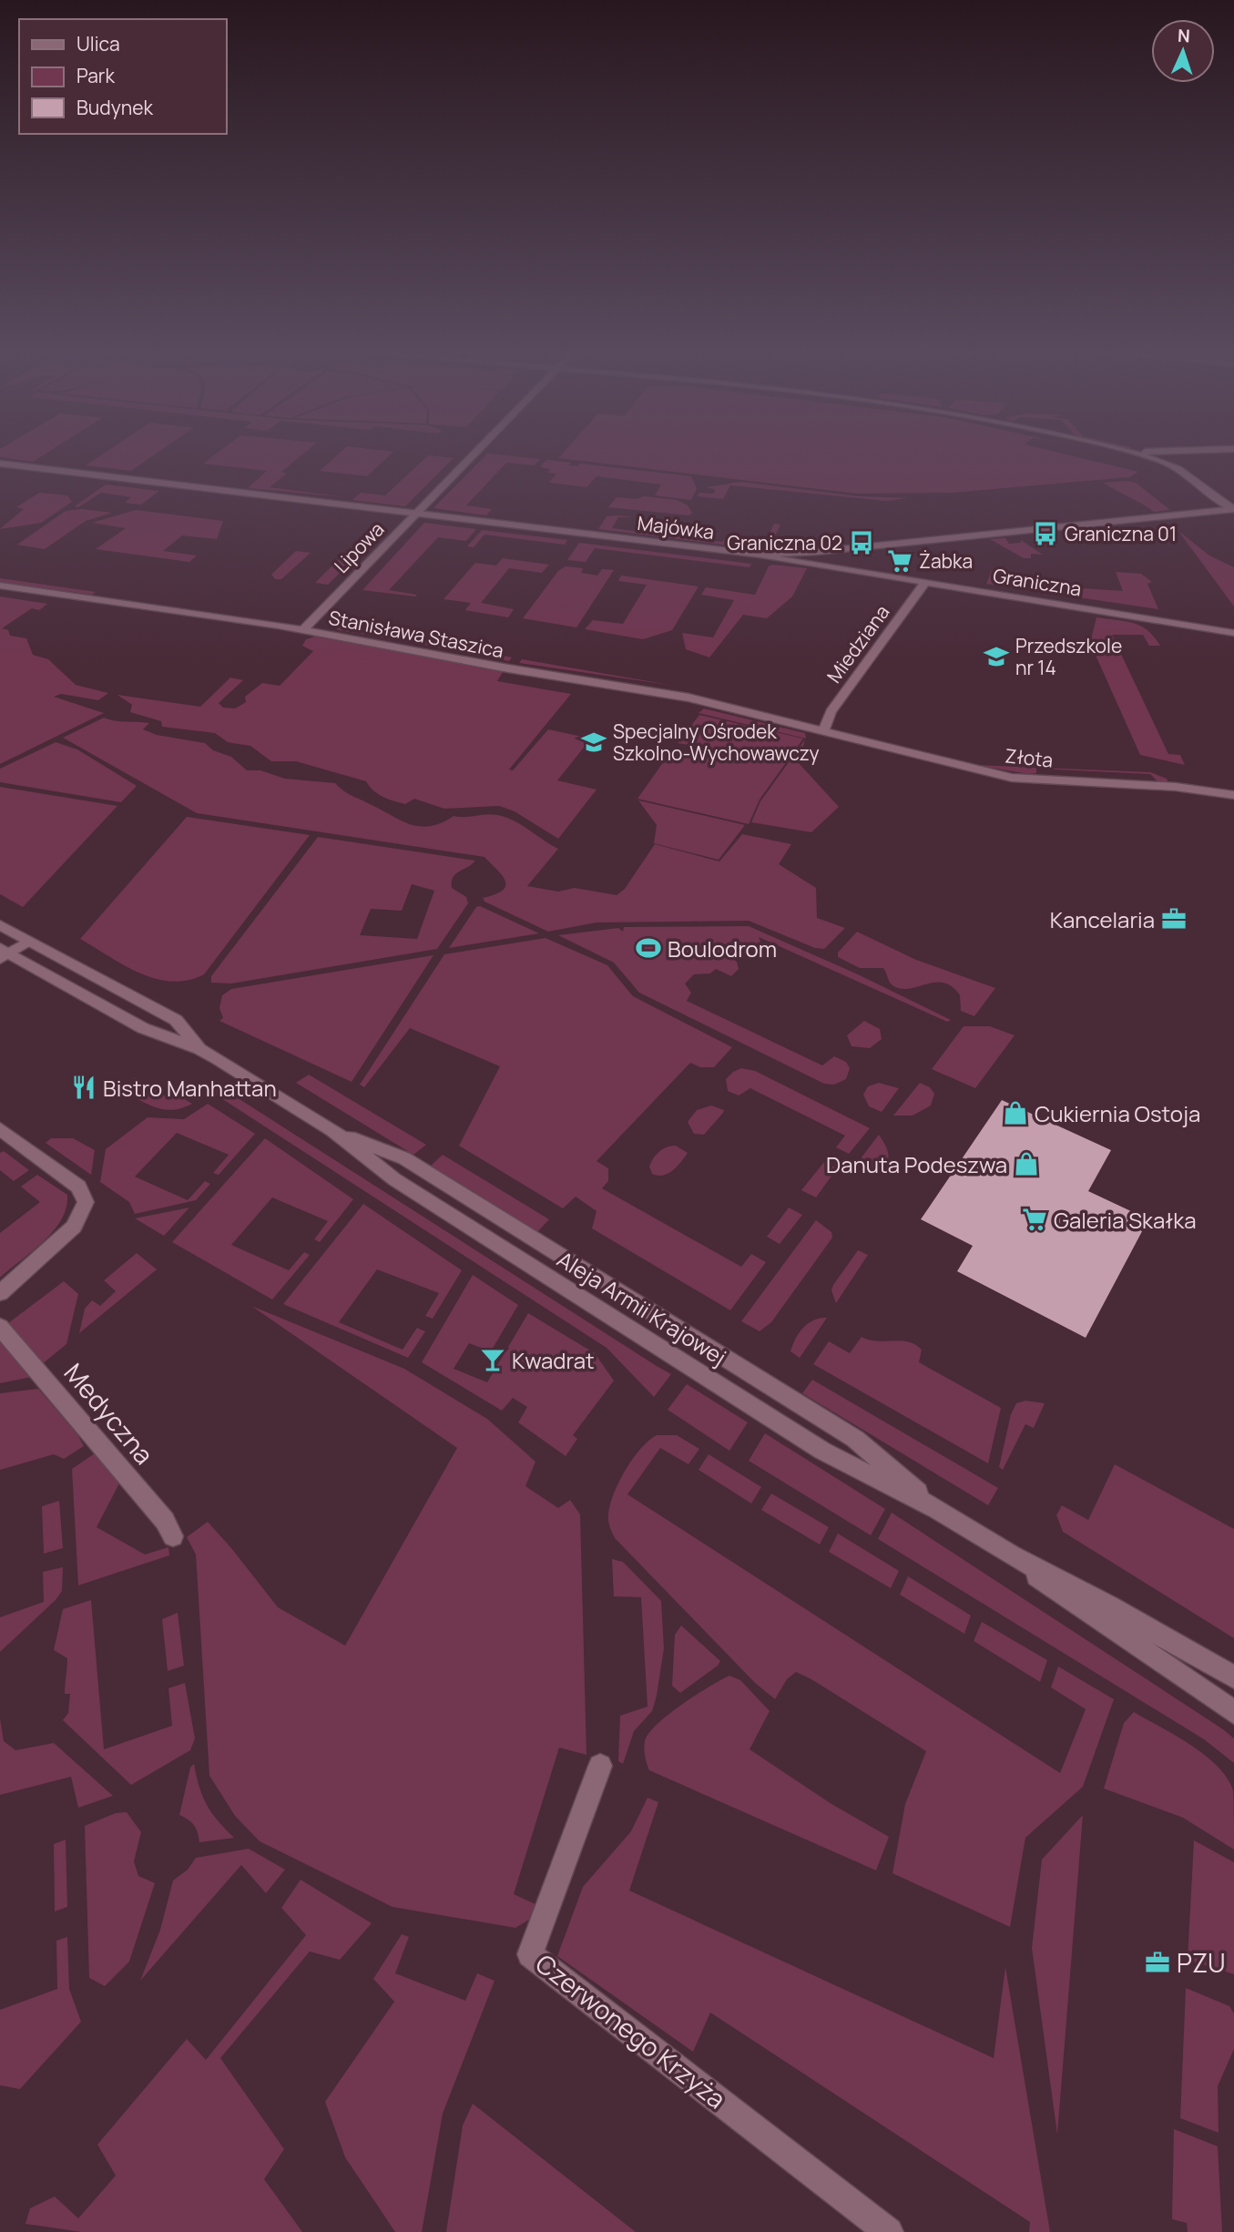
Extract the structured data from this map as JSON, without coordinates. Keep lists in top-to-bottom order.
{
  "streets": {
    "street": [
      "Majówka",
      "Lipowa",
      "Graniczna",
      "Stanisława Staszica",
      "Miedziana",
      "Złota",
      "Aleja Armii Krajowej",
      "Medyczna",
      "Czerwonego Krzyża"
    ]
  },
  "crossings": [
    ["Majówka", "Lipowa"],
    ["Majówka", "Graniczna"],
    ["Lipowa", "Stanisława Staszica"],
    ["Graniczna", "Miedziana"],
    ["Stanisława Staszica", "Miedziana"],
    ["Stanisława Staszica", "Złota"],
    ["Miedziana", "Złota"]
  ],
  "places": {
    "bus stop": ["Graniczna 01", "Graniczna 02"],
    "supermarket": ["Żabka", "Galeria Skałka"],
    "school or university": ["Przedszkole nr 14", "Specjalny Ośrodek Szkolno-Wychowawczy"],
    "office": ["Kancelaria", "PZU"],
    "sports": ["Boulodrom"],
    "restaurant": ["Bistro Manhattan"],
    "shop": ["Cukiernia Ostoja", "Danuta Podeszwa"],
    "bar": ["Kwadrat"]
  },
  "legend": ["Ulica", "Park", "Budynek"],
  "north": "top"
}
